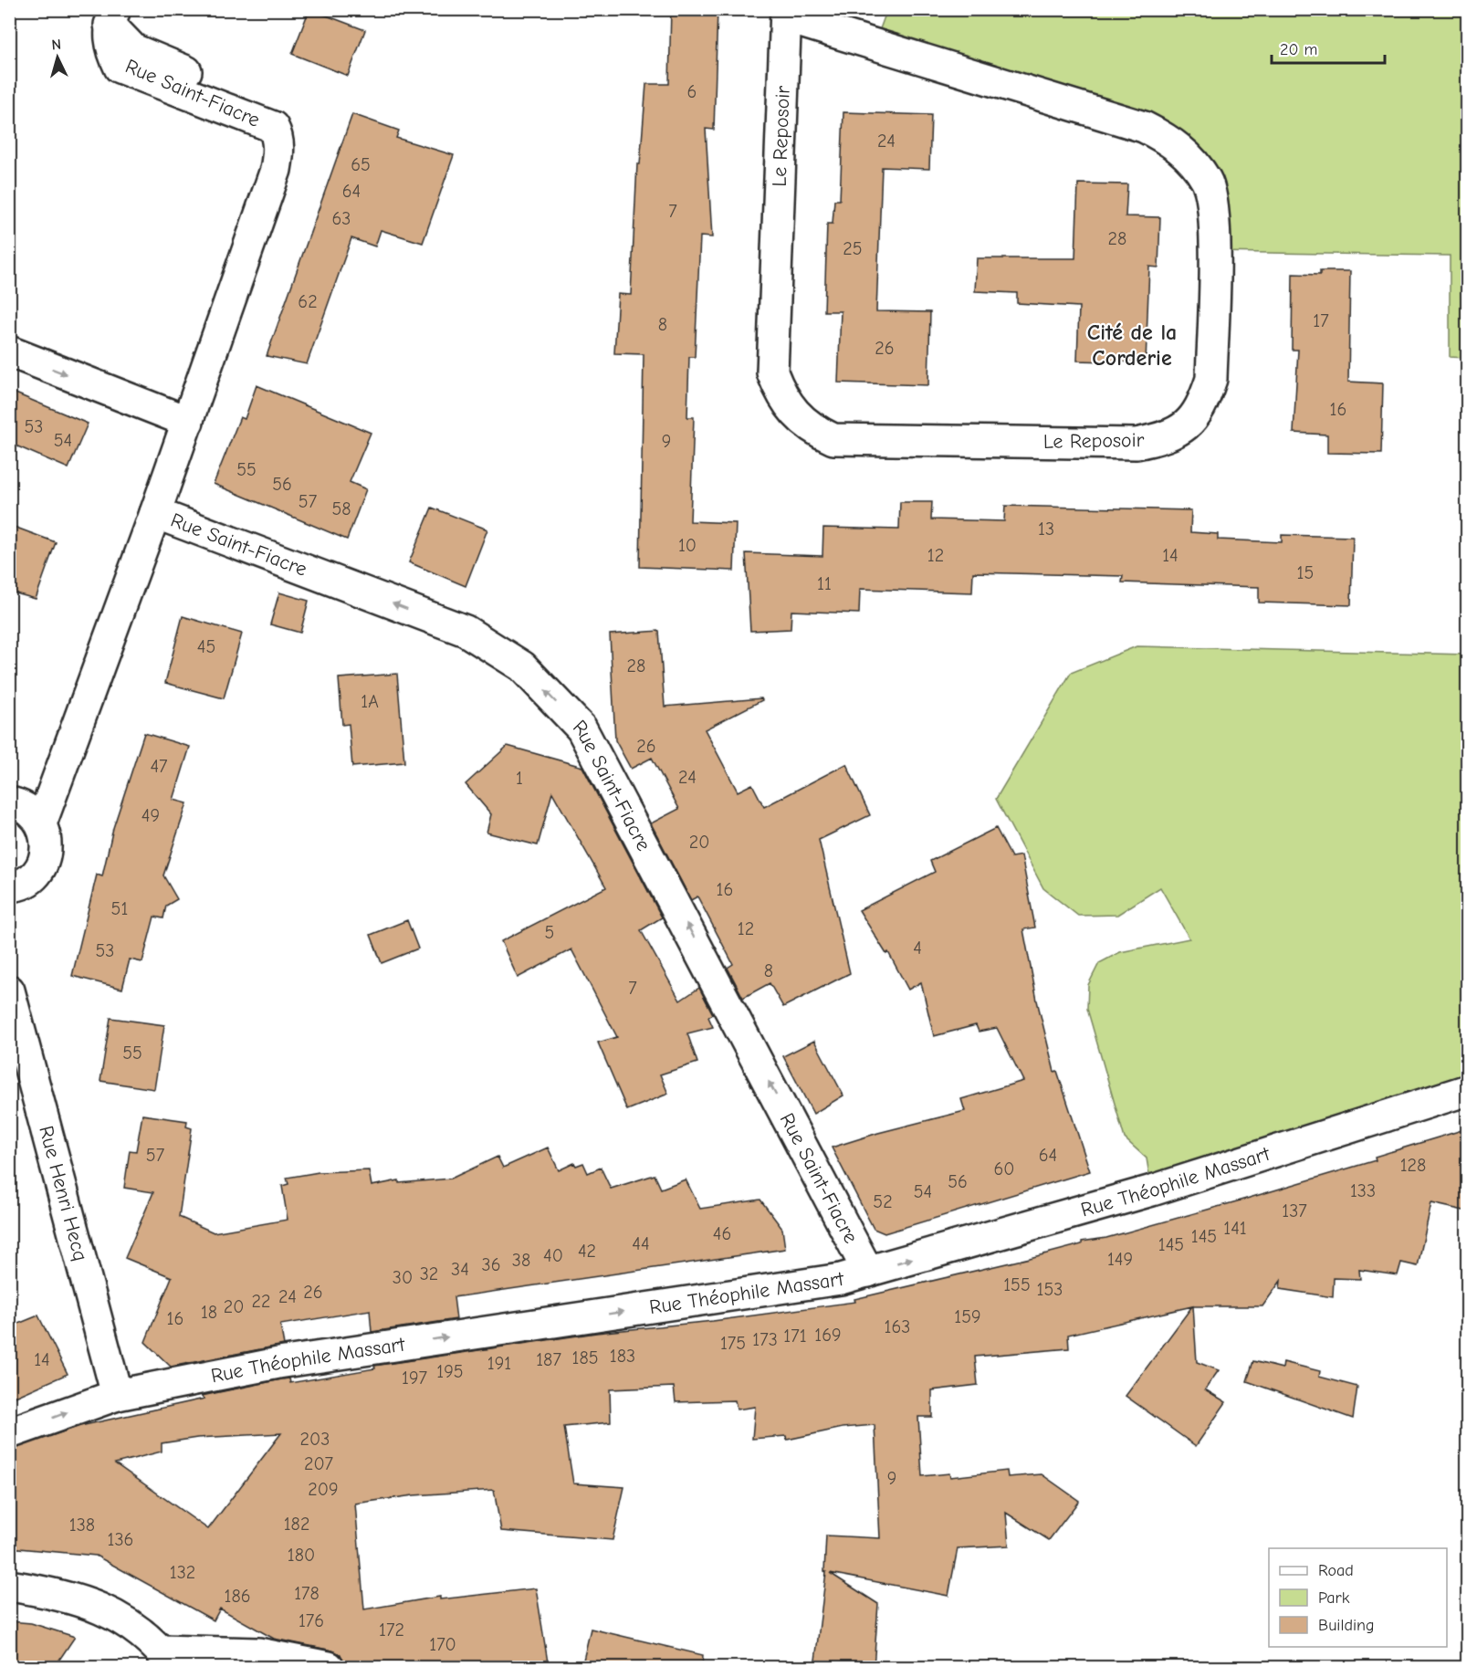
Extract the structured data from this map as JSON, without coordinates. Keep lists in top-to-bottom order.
{
  "streets": {
    "street": [
      "Rue Saint-Fiacre",
      "Le Reposoir",
      "Rue Théophile Massart",
      "Rue Henri Hecq"
    ]
  },
  "crossings": [
    ["Rue Saint-Fiacre", "Rue Théophile Massart"],
    ["Rue Théophile Massart", "Rue Henri Hecq"]
  ],
  "one_way": ["Rue Saint-Fiacre", "Rue Théophile Massart"],
  "districts": ["Cité de la Corderie"],
  "house_numbers": [
    "6",
    "24",
    "65",
    "64",
    "7",
    "63",
    "28",
    "25",
    "62",
    "17",
    "8",
    "26",
    "16",
    "53",
    "54",
    "9",
    "55",
    "56",
    "57",
    "58",
    "13",
    "10",
    "12",
    "14",
    "15",
    "11",
    "45",
    "28",
    "1A",
    "26",
    "47",
    "24",
    "1",
    "49",
    "20",
    "16",
    "51",
    "12",
    "5",
    "4",
    "53",
    "8",
    "7",
    "55",
    "57",
    "64",
    "128",
    "60",
    "56",
    "133",
    "54",
    "52",
    "137",
    "141",
    "46",
    "145",
    "44",
    "145",
    "42",
    "40",
    "149",
    "38",
    "36",
    "34",
    "32",
    "30",
    "155",
    "153",
    "26",
    "24",
    "22",
    "20",
    "18",
    "159",
    "16",
    "163",
    "169",
    "171",
    "173",
    "175",
    "183",
    "185",
    "14",
    "187",
    "191",
    "195",
    "197",
    "203",
    "207",
    "9",
    "209",
    "182",
    "138",
    "136",
    "180",
    "132",
    "178",
    "186",
    "176",
    "172",
    "170"
  ],
  "legend": ["Road", "Park", "Building"],
  "scale_bar": "20 m",
  "north": "top"
}
